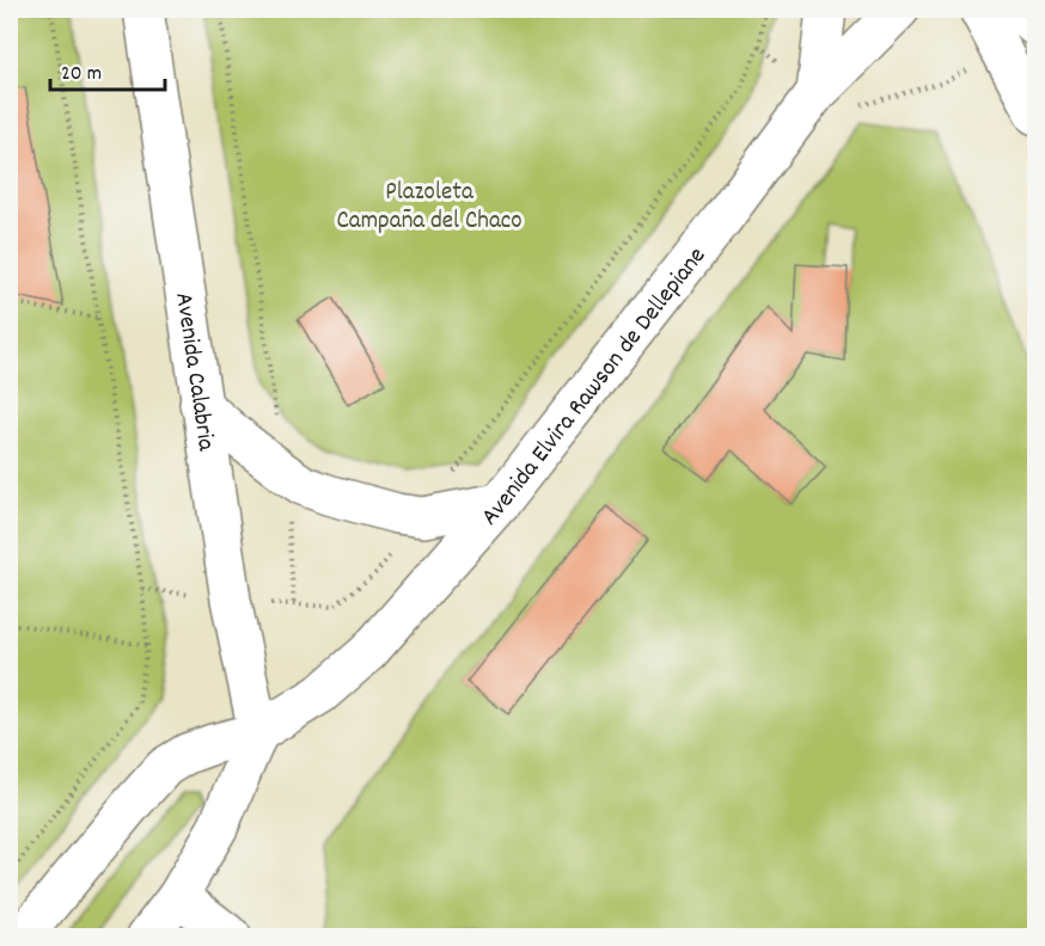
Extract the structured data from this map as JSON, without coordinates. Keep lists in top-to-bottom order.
{
  "streets": {
    "main road": ["Avenida Calabria", "Avenida Elvira Rawson de Dellepiane"]
  },
  "crossings": [
    ["Avenida Calabria", "Avenida Elvira Rawson de Dellepiane"]
  ],
  "parks": ["Plazoleta Campaña del Chaco"],
  "scale_bar": "20 m"
}
